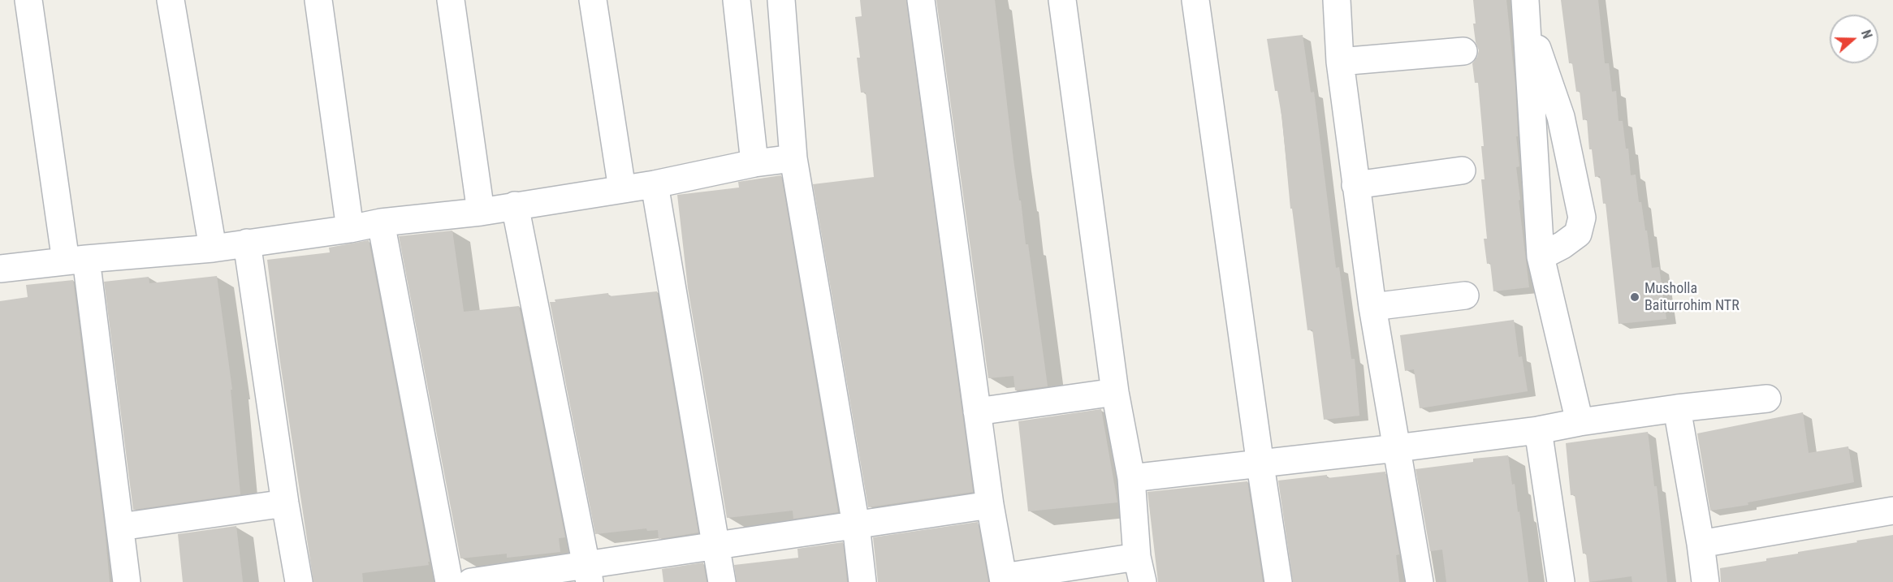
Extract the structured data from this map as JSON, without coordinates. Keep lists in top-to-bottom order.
{
  "places": ["Musholla Baiturrohim NTR"],
  "north": "right"
}
